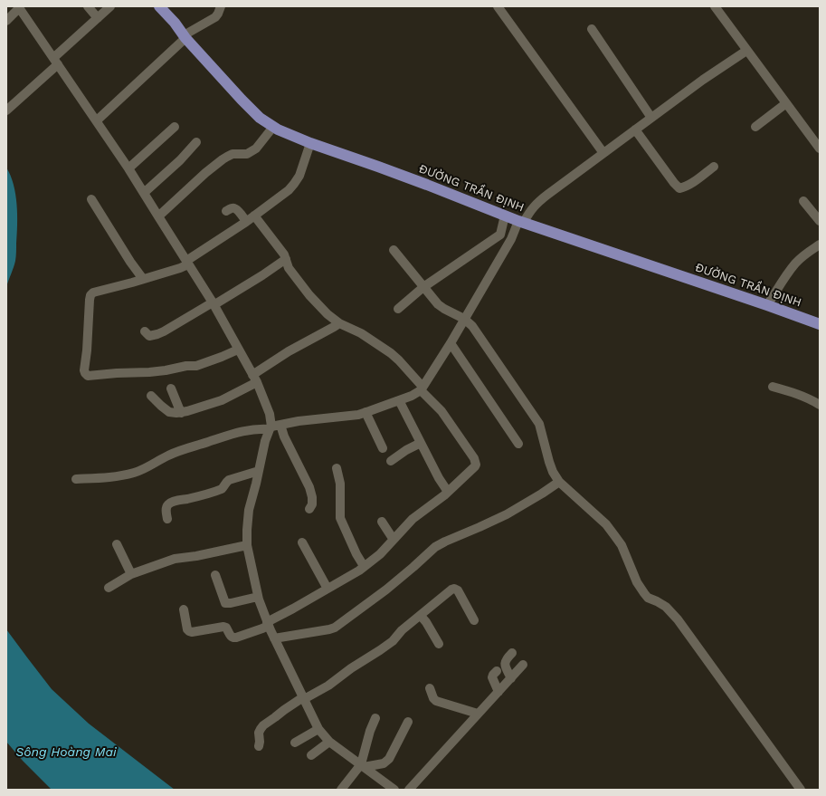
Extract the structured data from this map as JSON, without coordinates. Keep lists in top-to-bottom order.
{
  "streets": {
    "main road": ["ĐƯỜNG TRẦN ĐỊNH"]
  },
  "water": ["Sông Hoàng Mai"]
}
